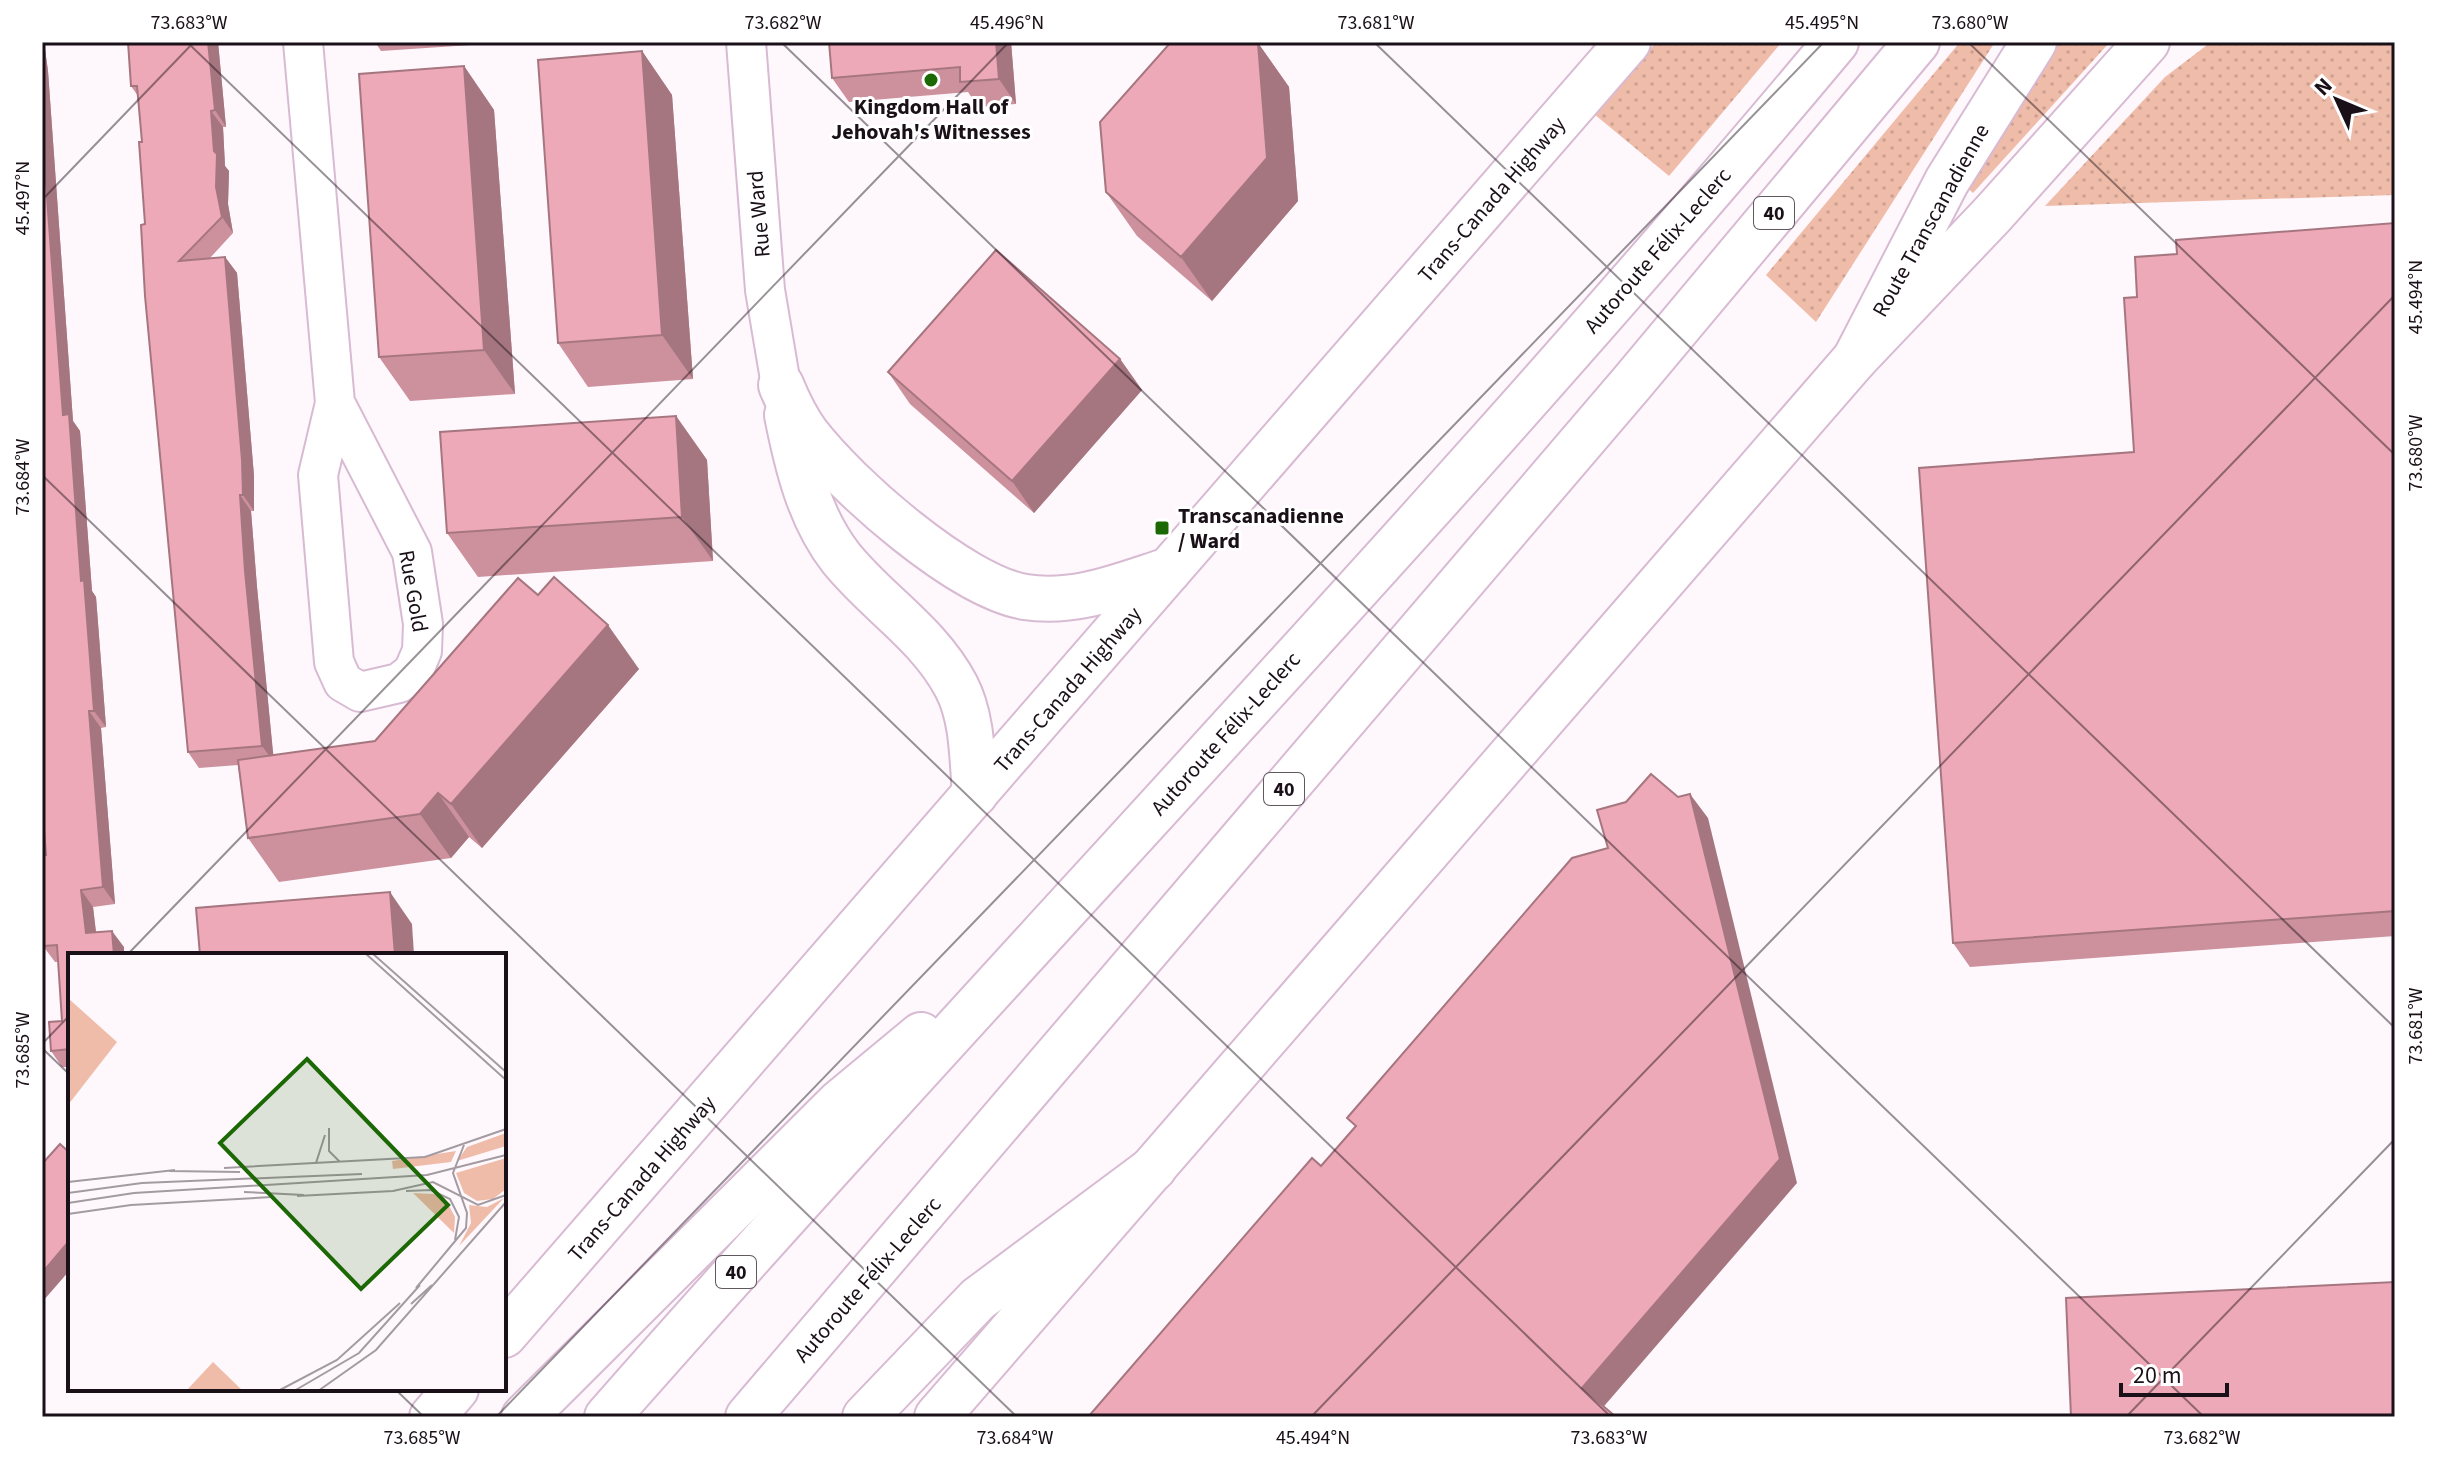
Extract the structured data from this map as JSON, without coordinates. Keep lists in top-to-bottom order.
{
  "streets": {
    "main road": [
      "Trans-Canada Highway",
      "40",
      "Route Transcanadienne",
      "Autoroute Félix-Leclerc"
    ],
    "street": ["Rue Ward", "Rue Gold"]
  },
  "places": {
    "other": ["Kingdom Hall of Jehovah's Witnesses"],
    "transit": ["Transcanadienne / Ward"]
  },
  "scale_bar": "20 m",
  "north": "top left",
  "coordinates": [
    "73.683°W",
    "73.682°W",
    "45.496°N",
    "73.681°W",
    "45.495°N",
    "73.680°W",
    "45.497°N",
    "45.494°N",
    "73.684°W",
    "73.685°W"
  ]
}
